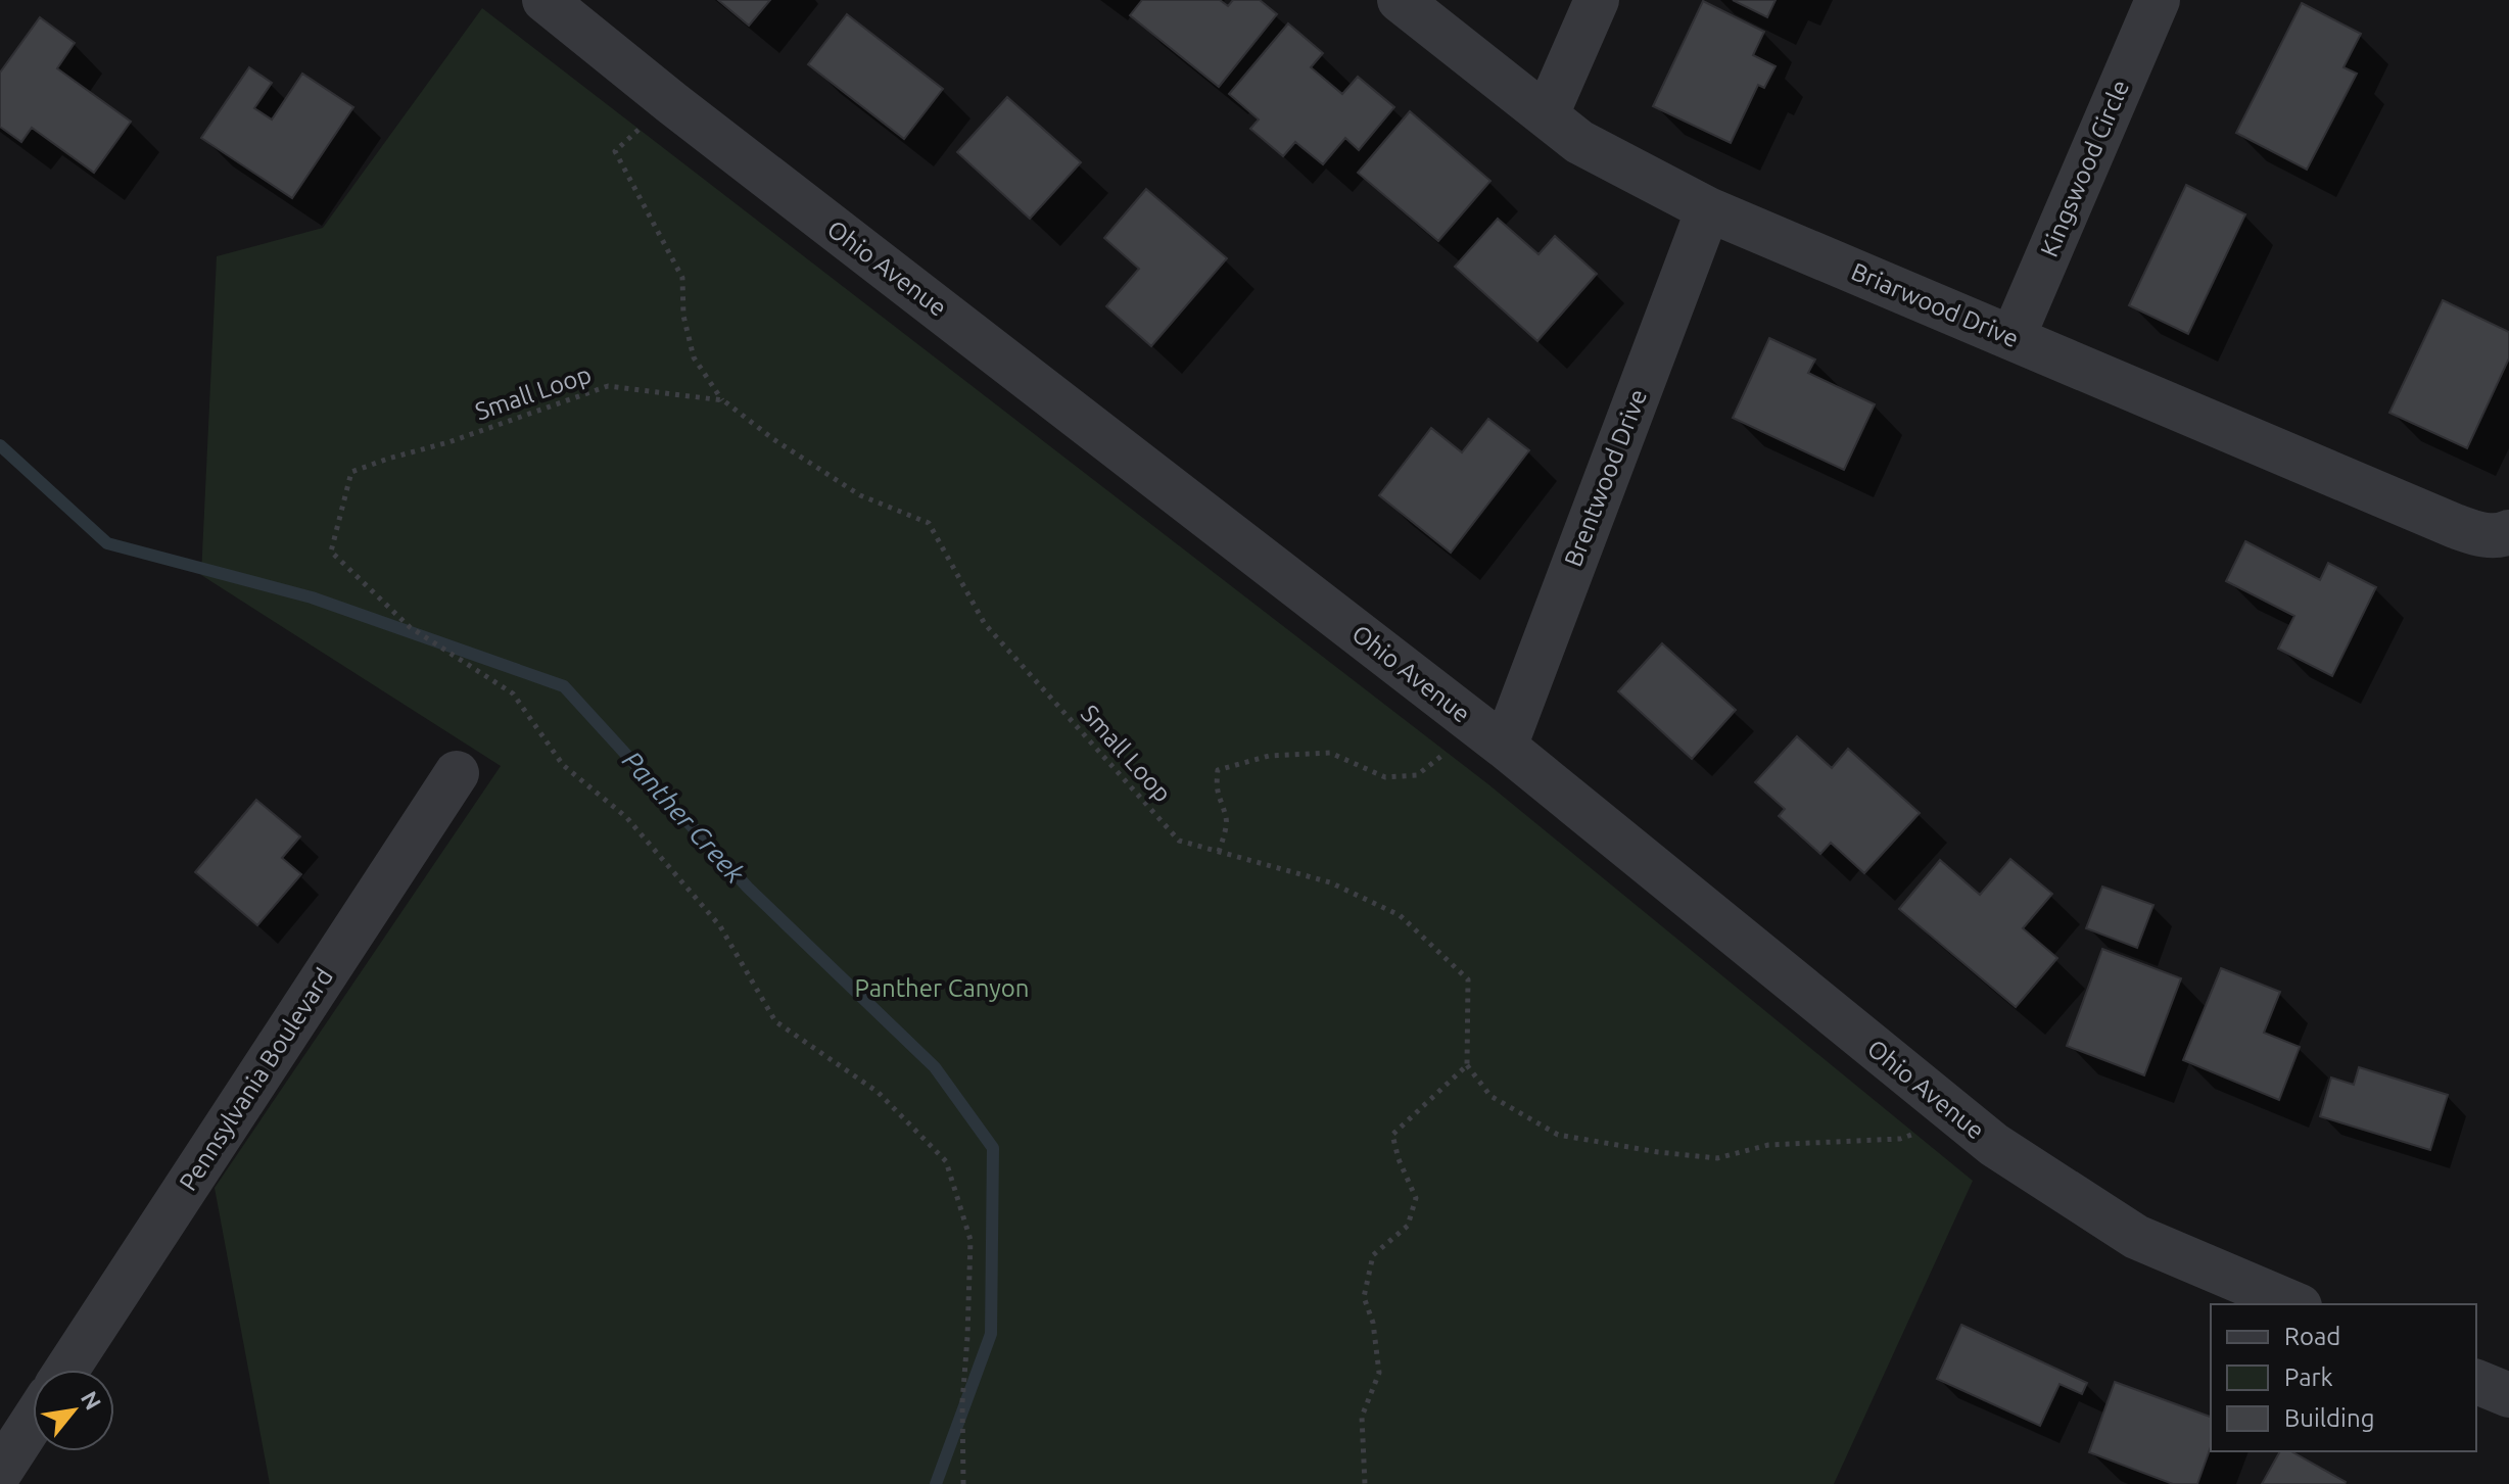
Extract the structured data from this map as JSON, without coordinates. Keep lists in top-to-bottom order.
{
  "streets": {
    "street": [
      "Kingswood Circle",
      "Ohio Avenue",
      "Briarwood Drive",
      "Brentwood Drive",
      "Pennsylvania Boulevard"
    ],
    "path": ["Small Loop"]
  },
  "crossings": [
    ["Kingswood Circle", "Briarwood Drive"],
    ["Ohio Avenue", "Brentwood Drive"],
    ["Briarwood Drive", "Brentwood Drive"]
  ],
  "water": ["Panther Creek"],
  "parks": ["Panther Canyon"],
  "legend": ["Road", "Park", "Building"],
  "north": "top right"
}
